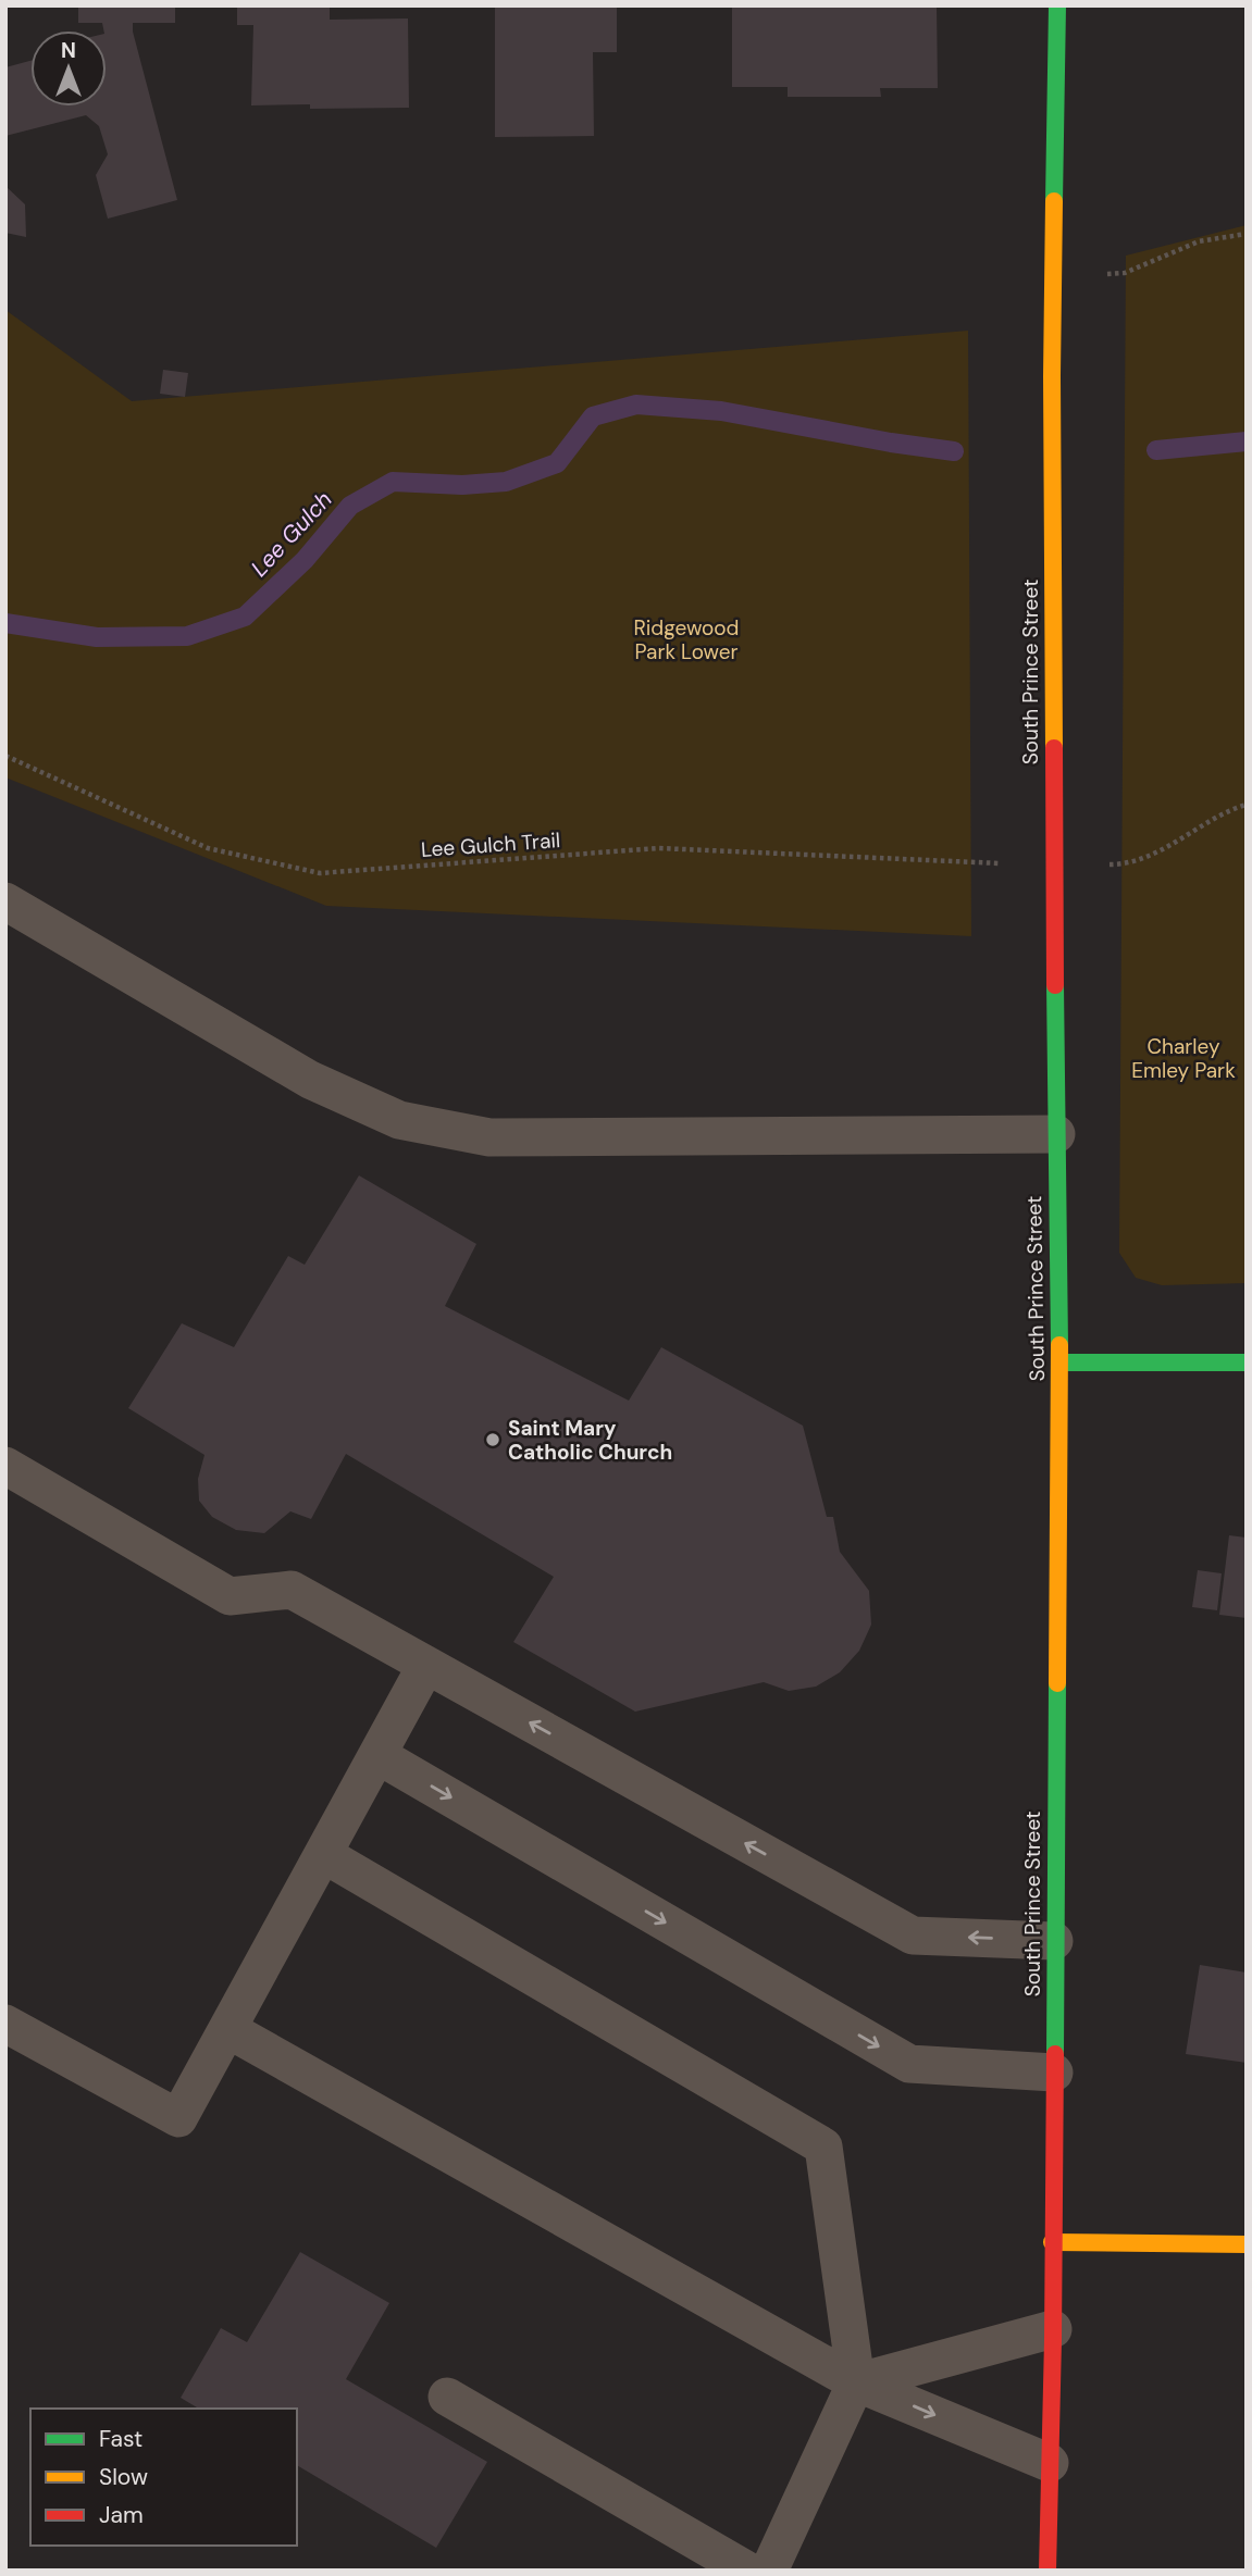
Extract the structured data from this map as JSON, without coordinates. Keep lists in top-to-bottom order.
{
  "streets": {
    "street": ["South Prince Street"],
    "path": ["Lee Gulch Trail"]
  },
  "water": ["Lee Gulch"],
  "parks": ["Ridgewood Park Lower", "Charley Emley Park"],
  "places": ["Saint Mary Catholic Church"],
  "legend": ["Fast", "Slow", "Jam"],
  "north": "top"
}
